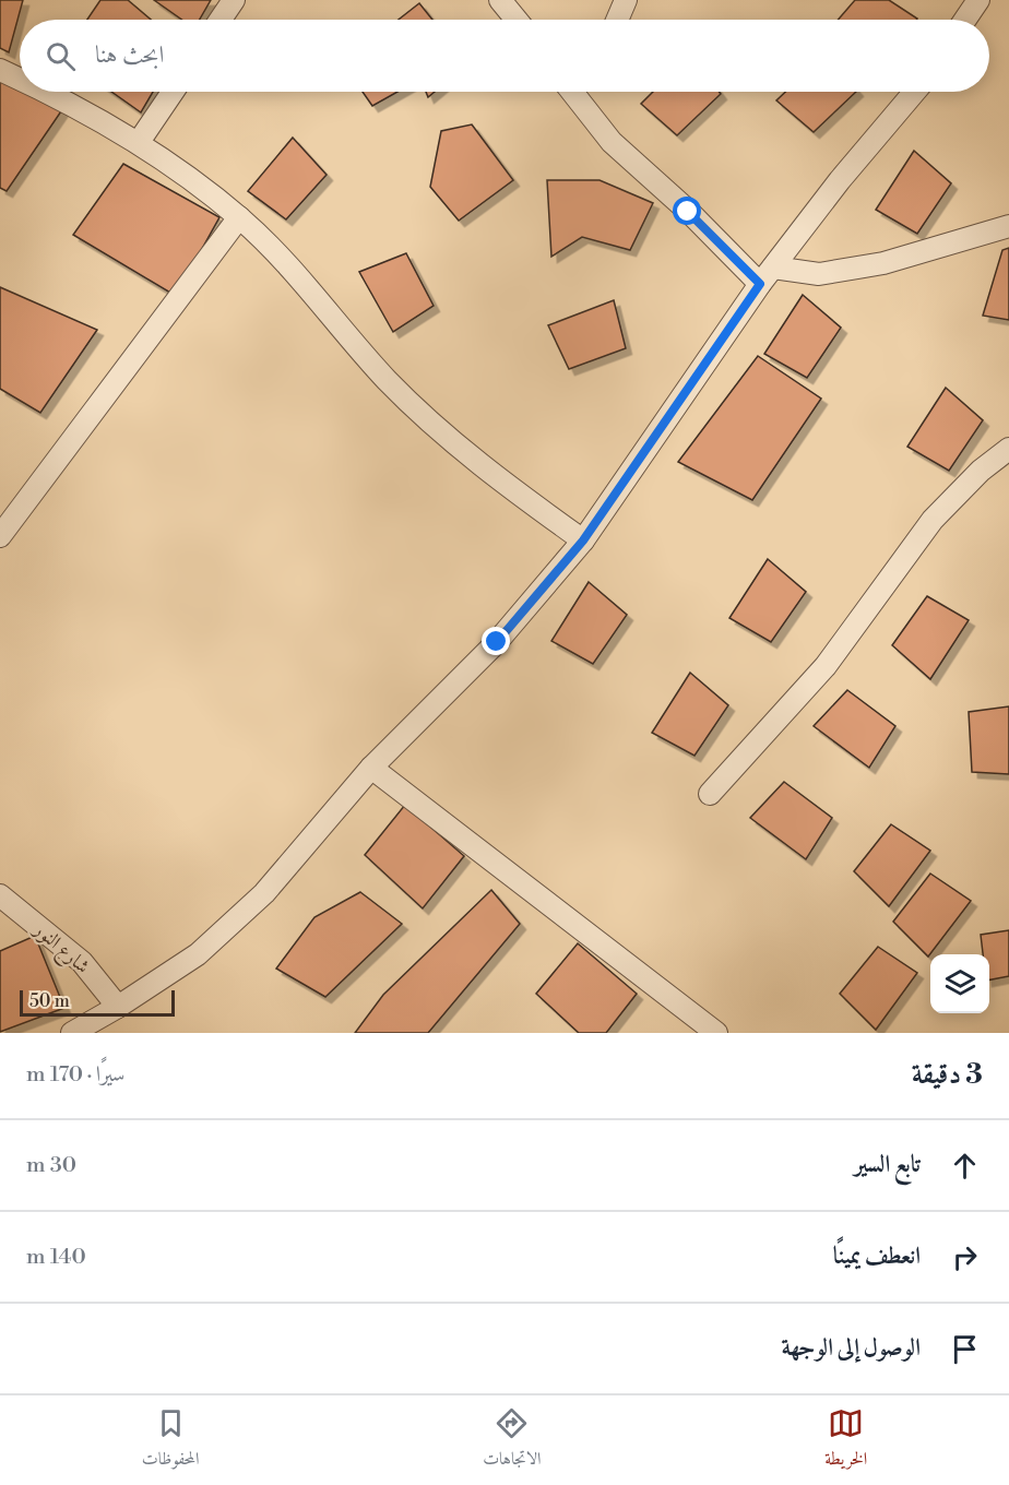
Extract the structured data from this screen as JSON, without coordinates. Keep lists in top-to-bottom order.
{
  "streets": {
    "street": ["شارع النور"]
  },
  "scale_bar": "50 m",
  "page": {
    "search": "ابحث هنا",
    "scale": "50 m",
    "heading": ["3 دقيقة", "سيرًا · 170 m"],
    "list": [
      ["تابع السير", "30 m"],
      ["انعطف يمينًا", "140 m"],
      "الوصول إلى الوجهة"
    ],
    "nav": ["الخريطة", "الاتجاهات", "المحفوظات"]
  }
}
